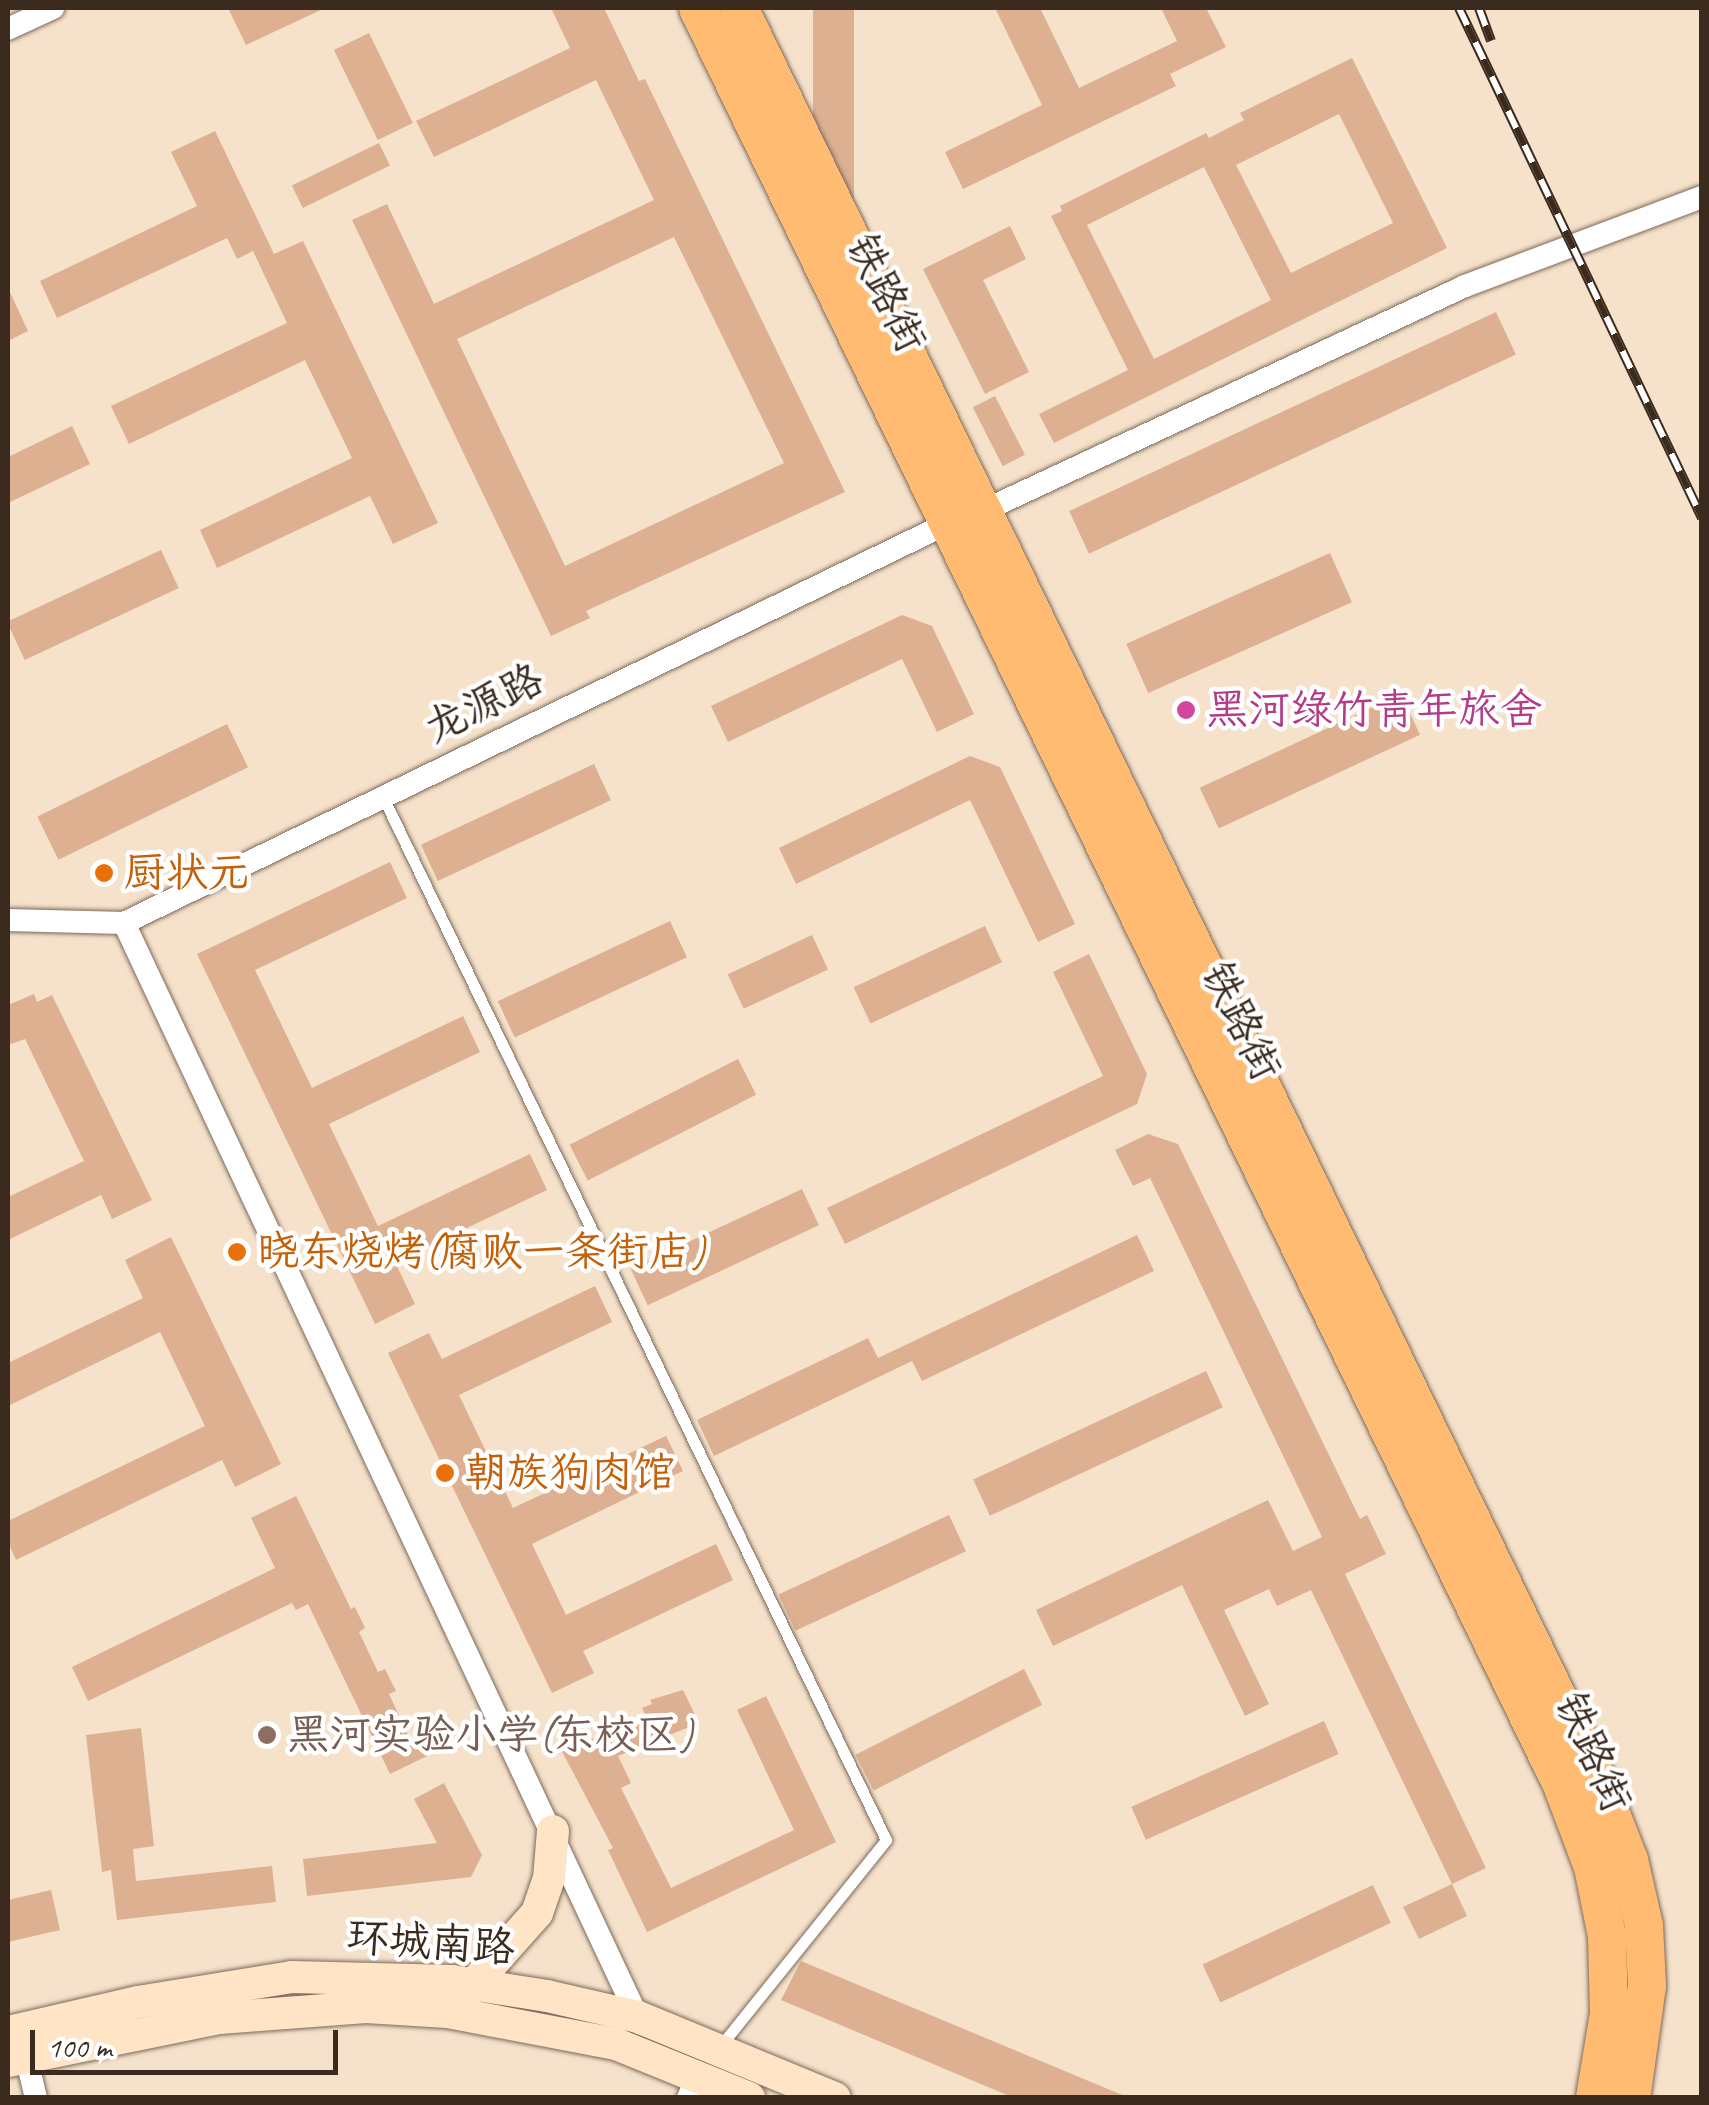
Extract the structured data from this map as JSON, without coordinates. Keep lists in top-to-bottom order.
{
  "streets": {
    "main road": ["铁路街", "环城南路"],
    "street": ["龙源路"]
  },
  "crossings": [
    ["铁路街", "龙源路"]
  ],
  "places": [
    "黑河绿竹青年旅舍",
    "厨状元",
    "晓东烧烤(腐败一条街店)",
    "朝族狗肉馆",
    "黑河实验小学(东校区)"
  ],
  "scale_bar": "100 m"
}
